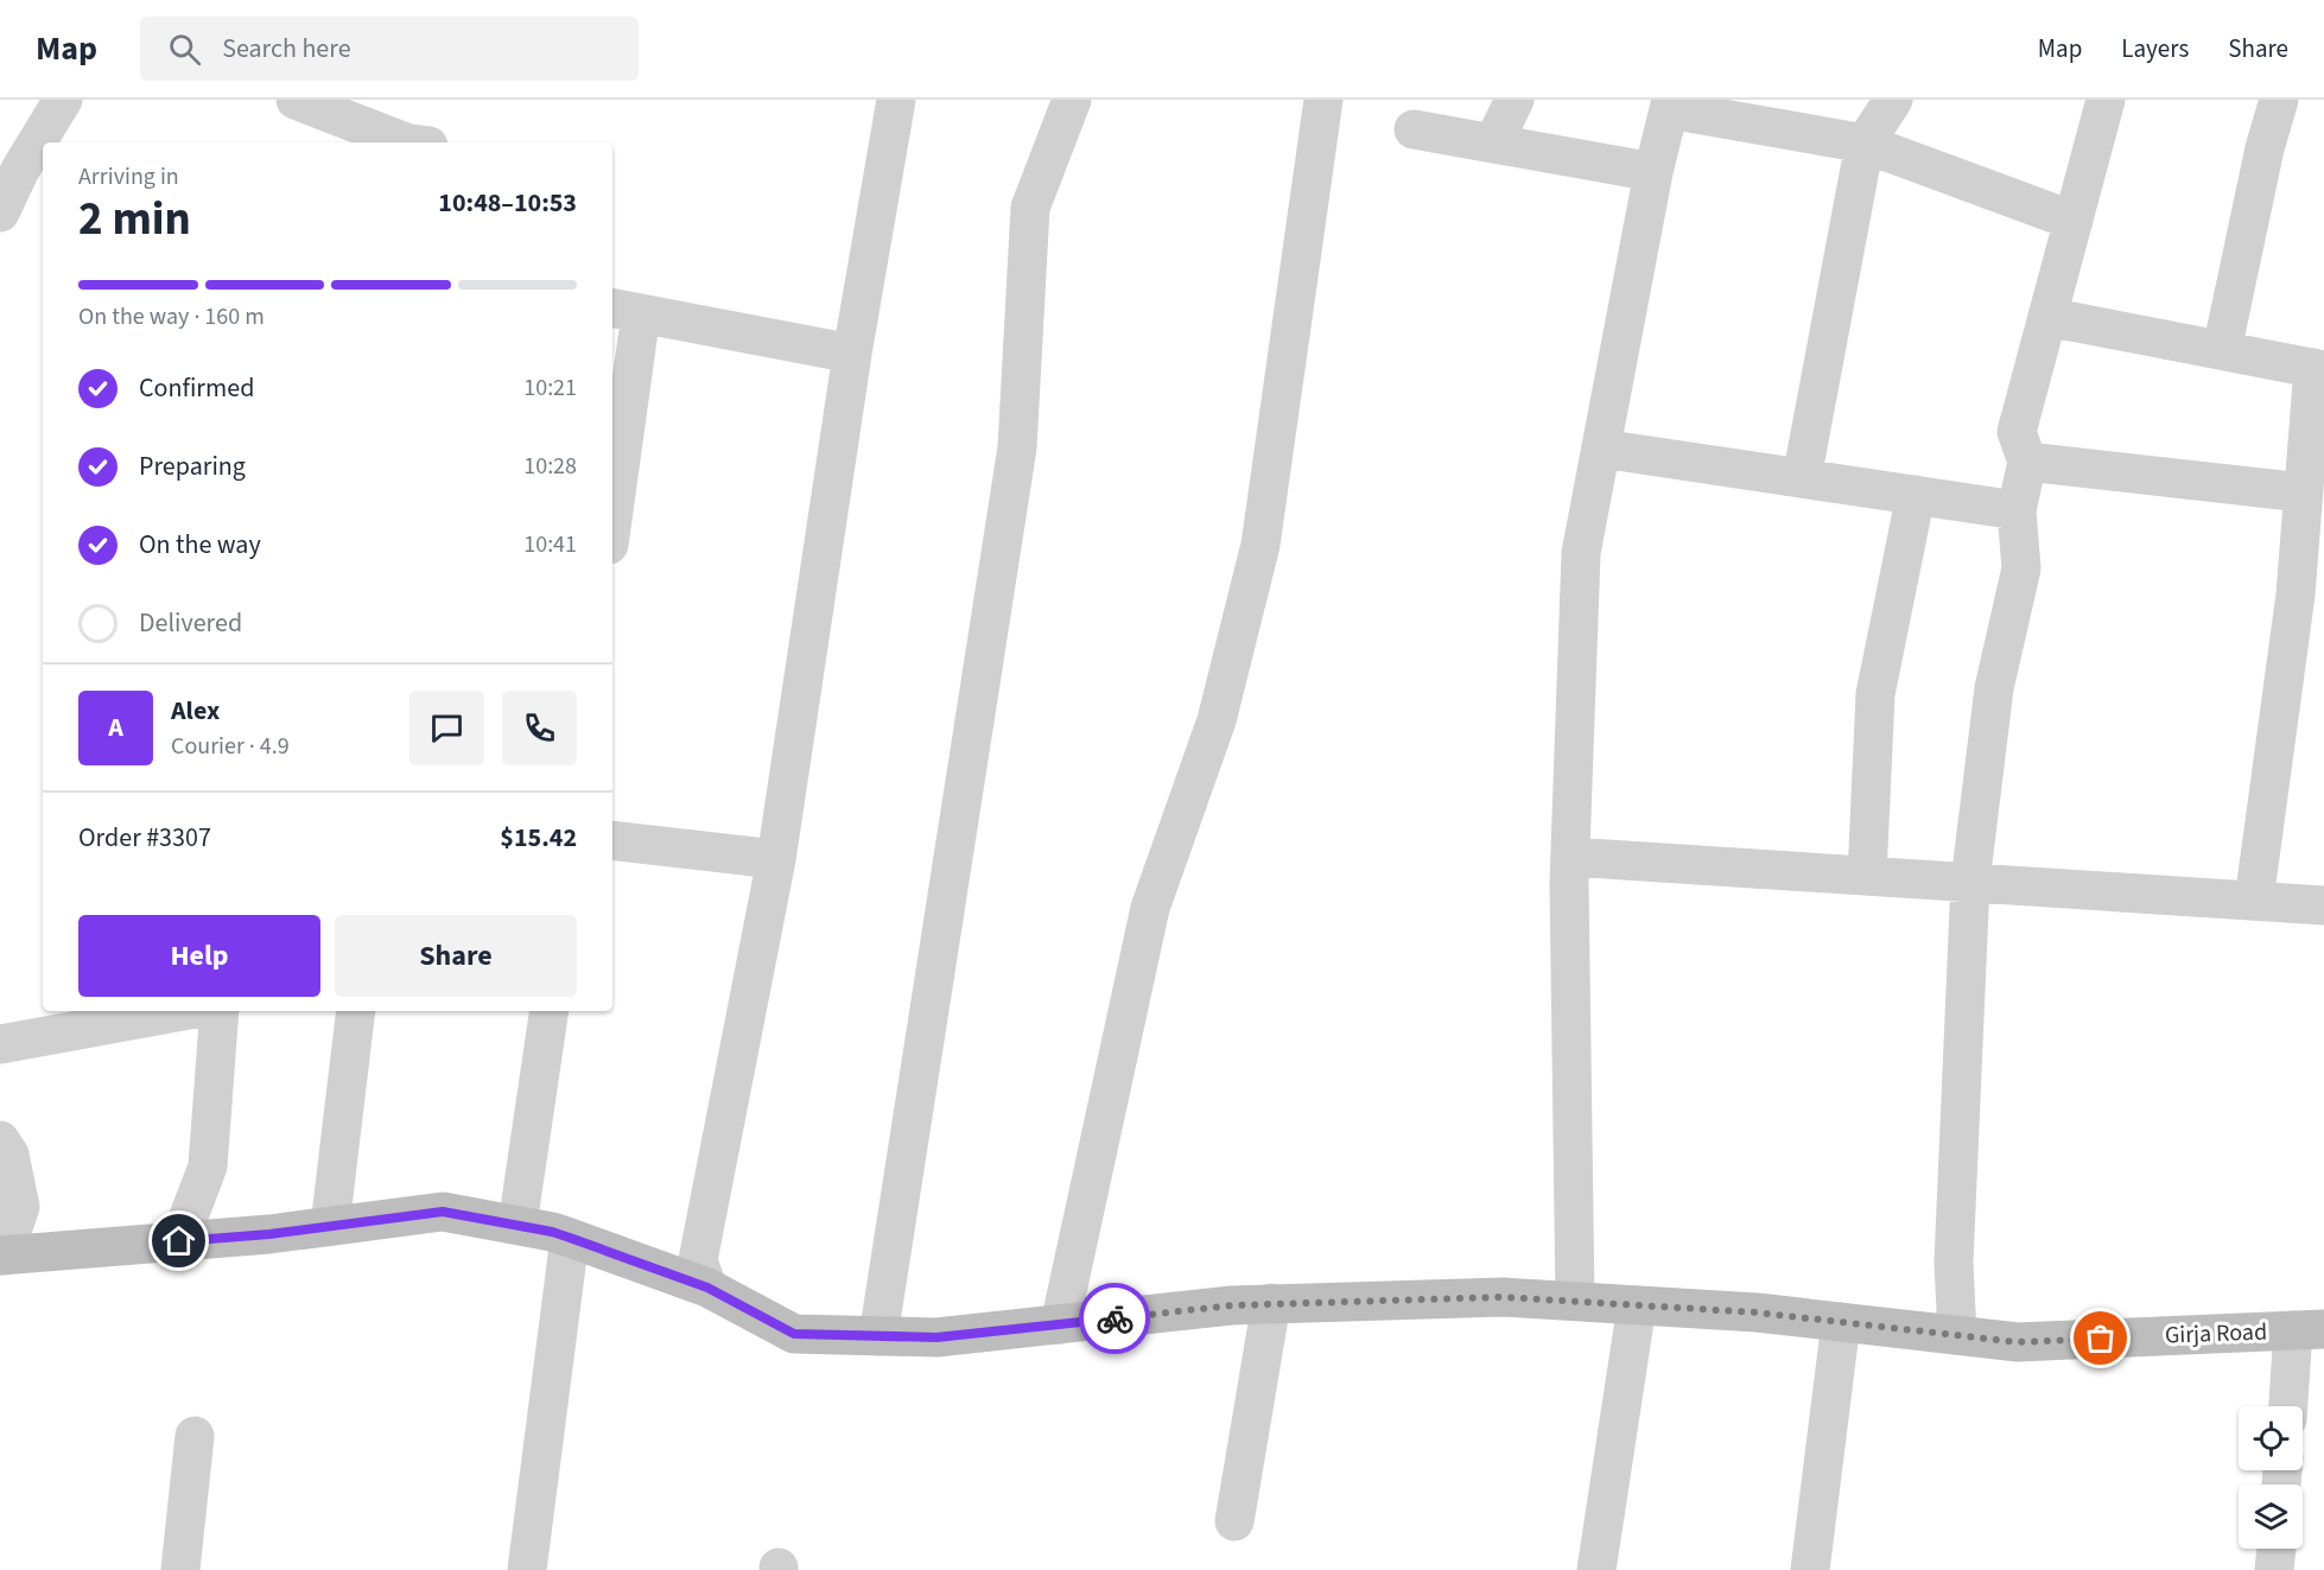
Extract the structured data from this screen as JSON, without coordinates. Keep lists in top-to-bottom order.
{
  "streets": {
    "main road": ["Girja Road"]
  },
  "page": {
    "header": "Map",
    "search": "Search here",
    "nav": ["Map", "Layers", "Share"],
    "heading": ["2 min", "Arriving in", "10:48–10:53"],
    "panel": [
      "Alex",
      "Courier · 4.9",
      "Order #3307",
      "$15.42"
    ],
    "bar": "On the way · 160 m",
    "list": [
      ["Confirmed", "10:21"],
      ["Preparing", "10:28"],
      ["On the way", "10:41"],
      "Delivered"
    ],
    "round": "A",
    "buttons": ["Help", "Share"]
  }
}
